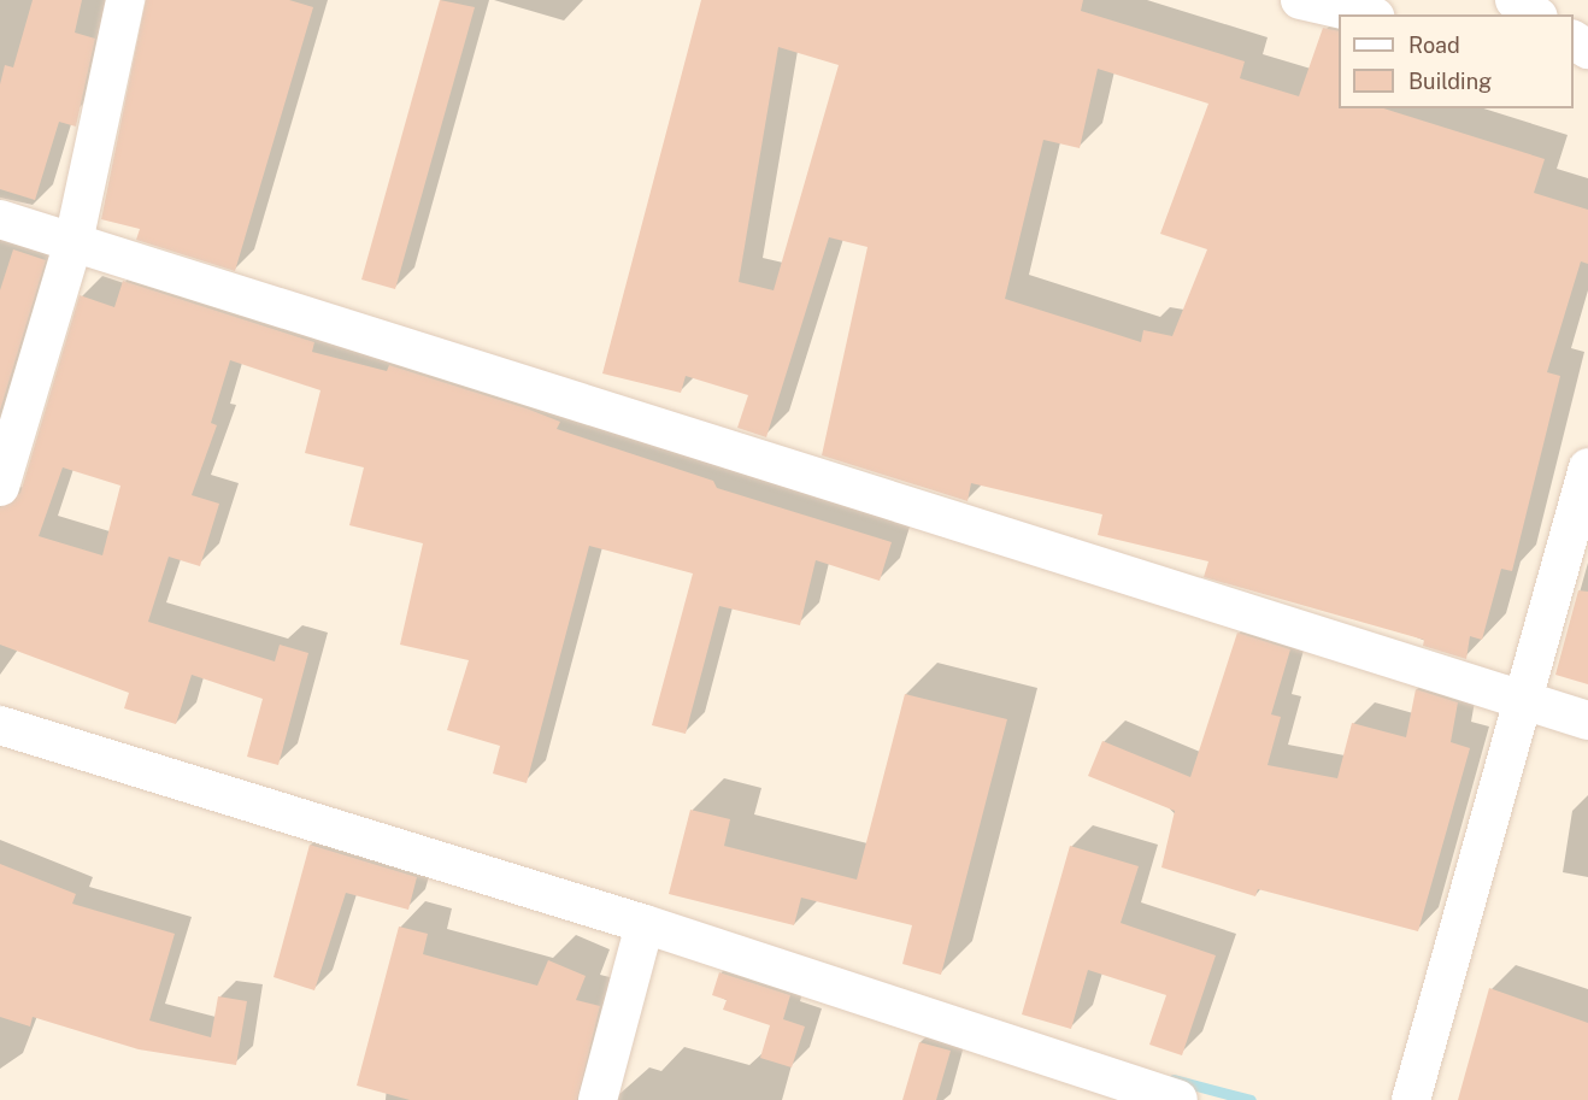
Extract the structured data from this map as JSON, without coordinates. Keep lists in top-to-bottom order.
{
  "legend": ["Road", "Building"]
}
